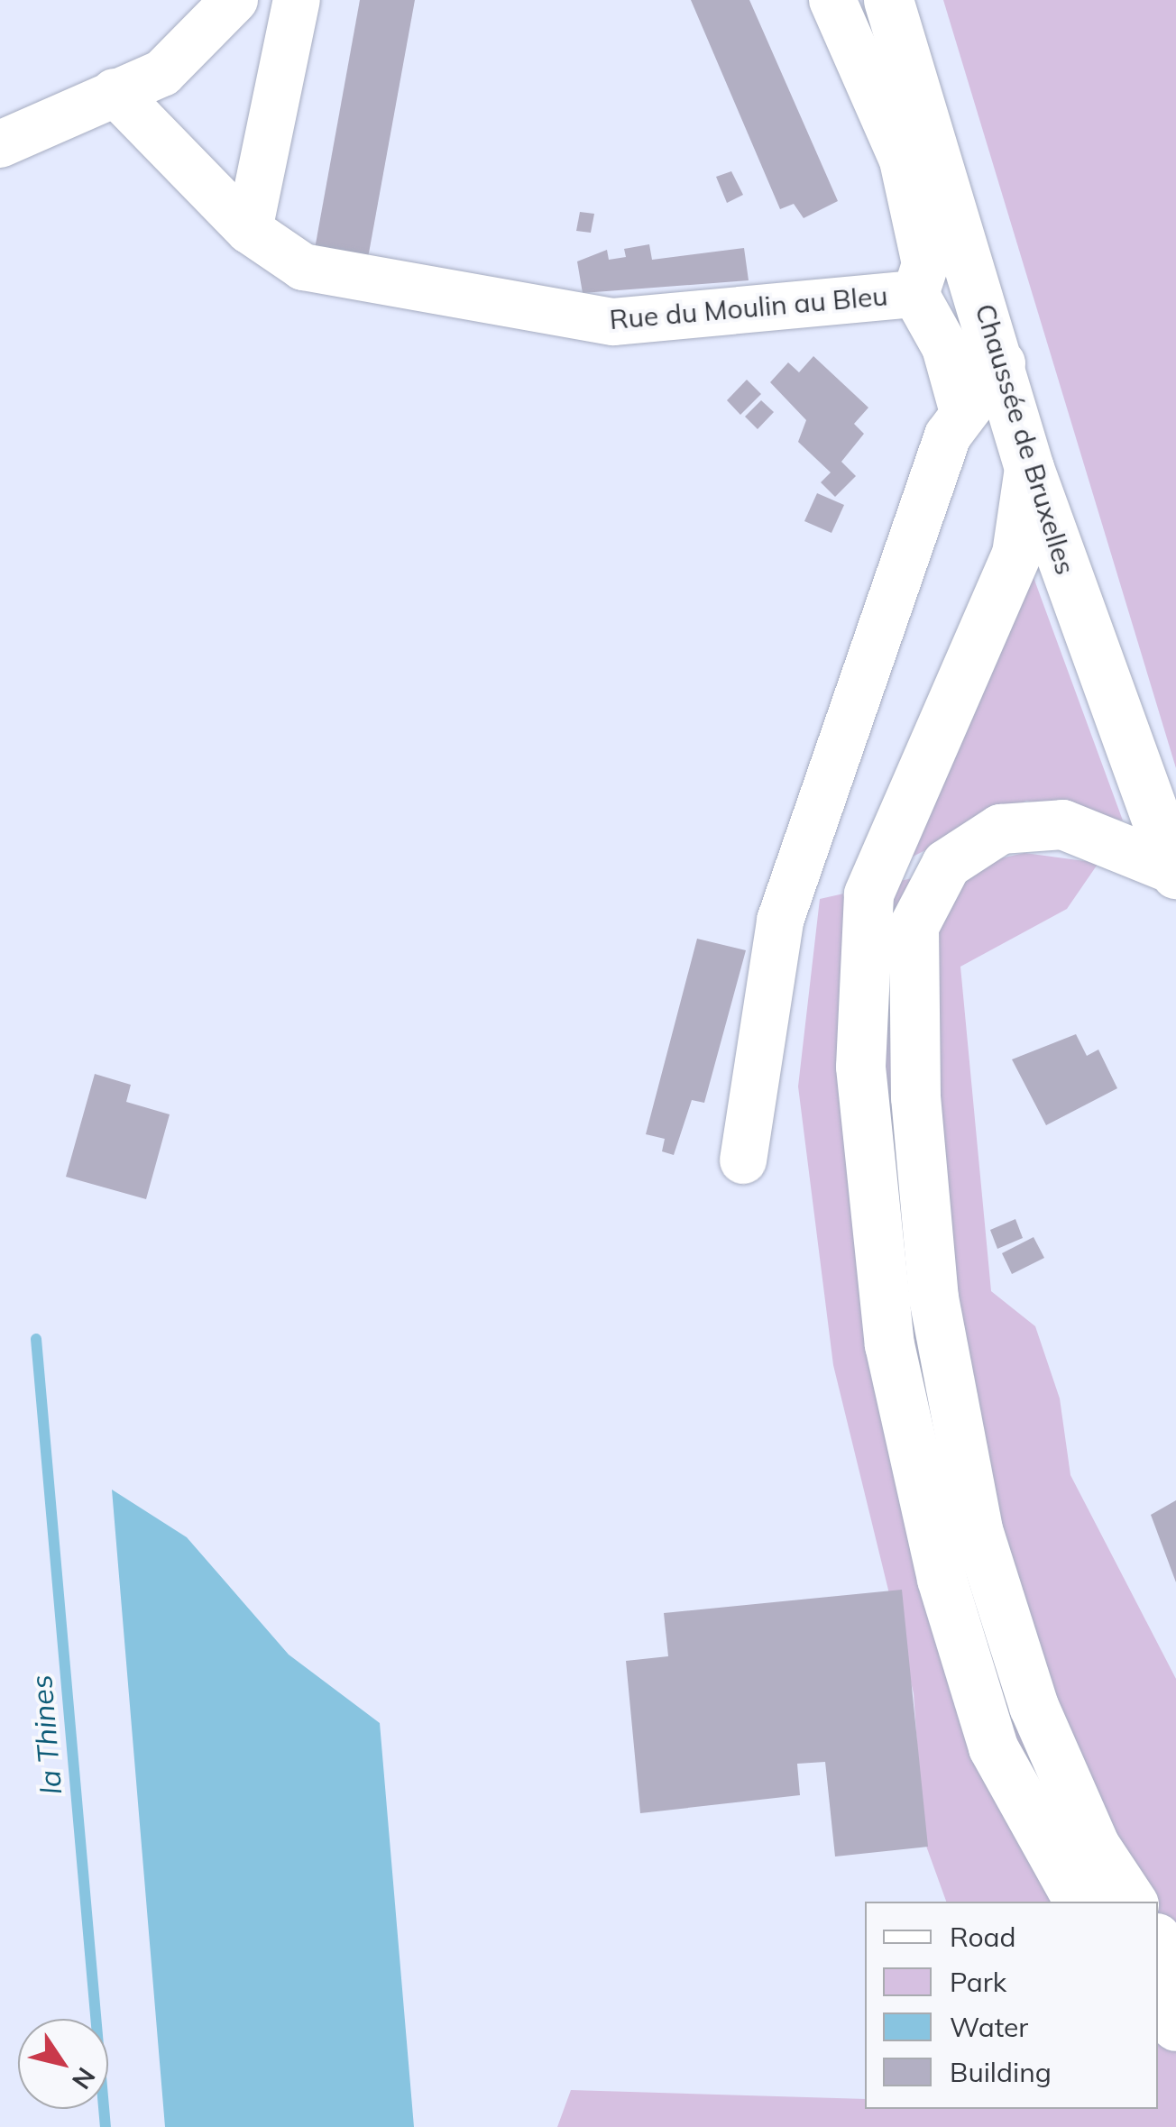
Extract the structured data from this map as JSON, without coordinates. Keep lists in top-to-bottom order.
{
  "streets": {
    "main road": ["Chaussée de Bruxelles"],
    "street": ["Rue du Moulin au Bleu"]
  },
  "water": ["la Thines"],
  "legend": [
    "Road",
    "Park",
    "Water",
    "Building"
  ],
  "north": "bottom right"
}
